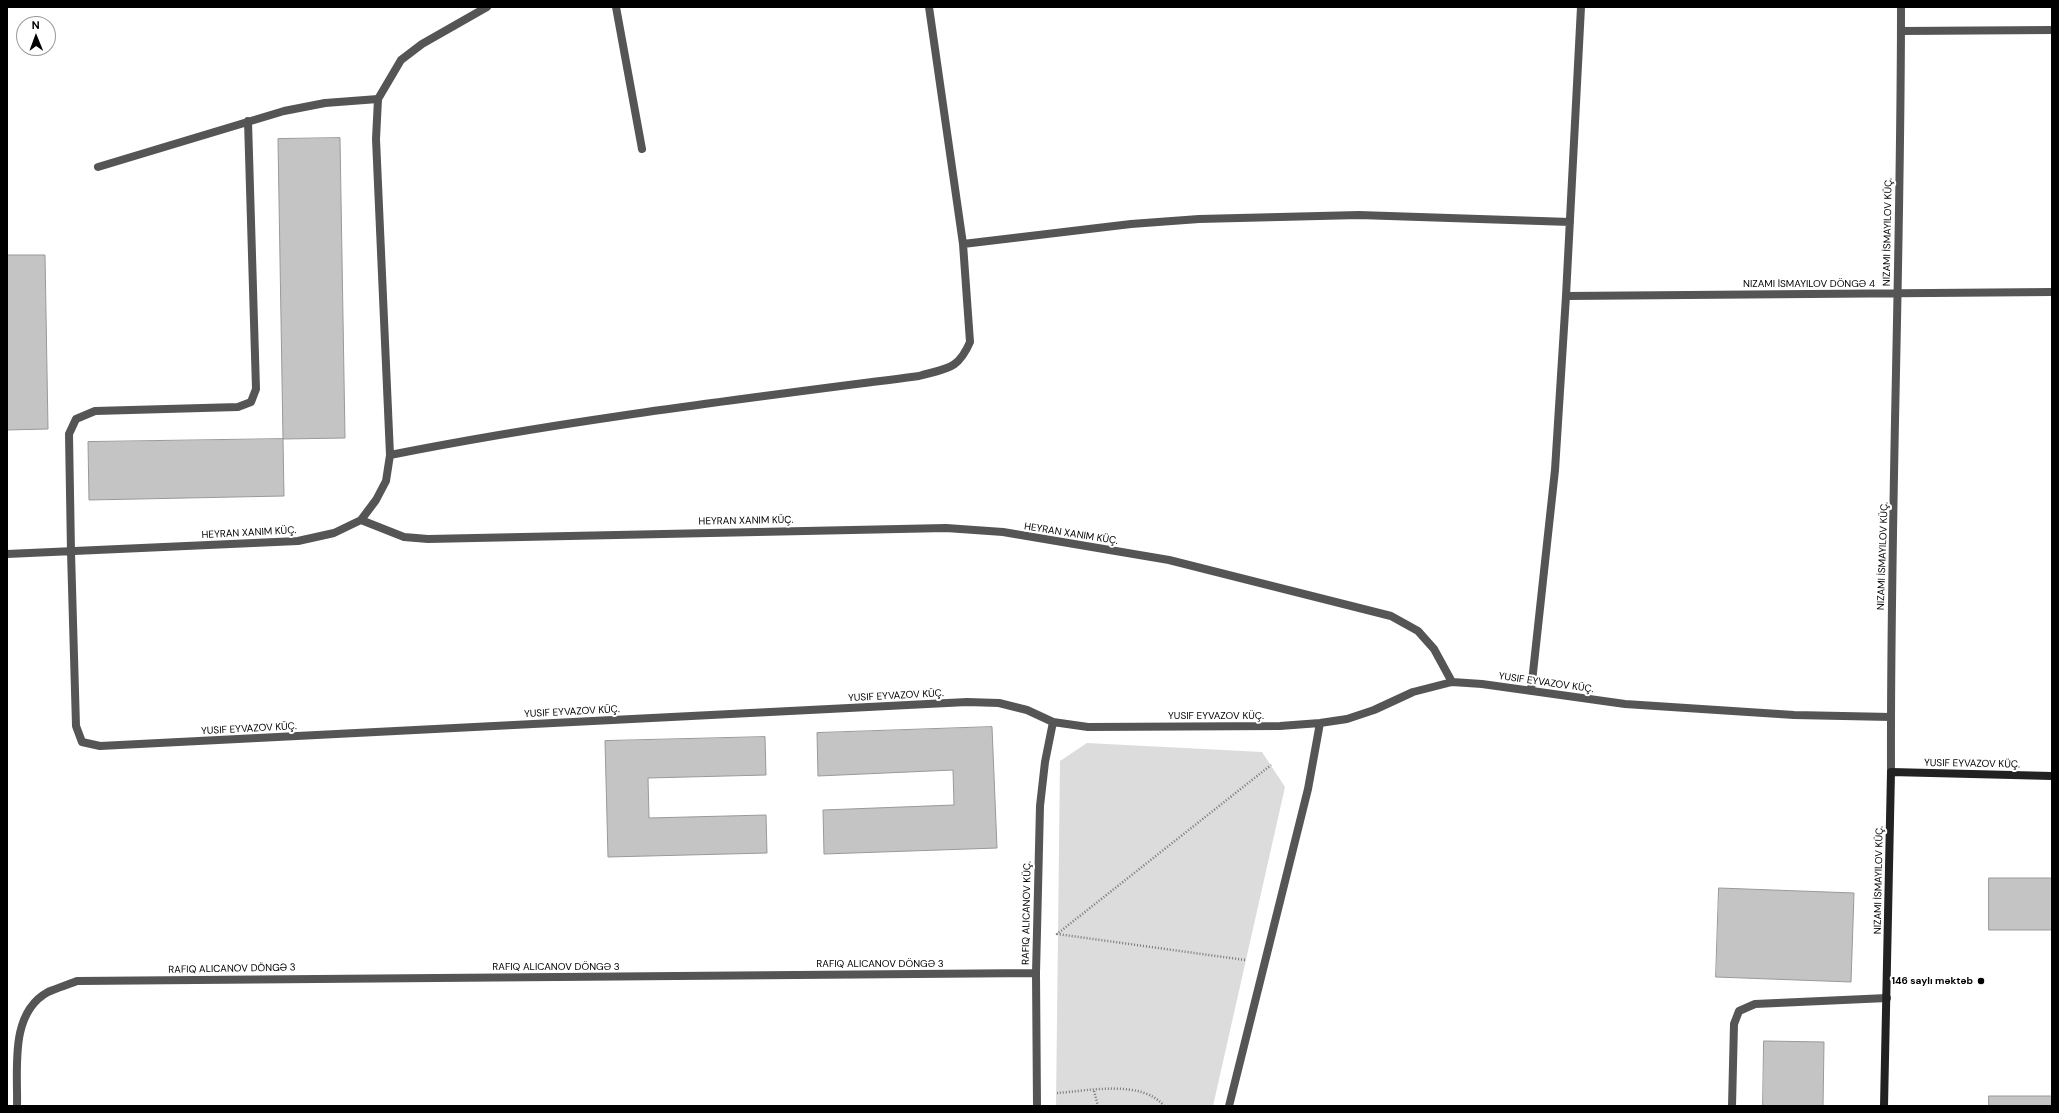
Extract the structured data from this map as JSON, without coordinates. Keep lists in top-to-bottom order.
{
  "streets": {
    "street": ["YUSIF EYVAZOV KÜÇ."]
  },
  "places": ["146 saylı məktəb"],
  "north": "top"
}
